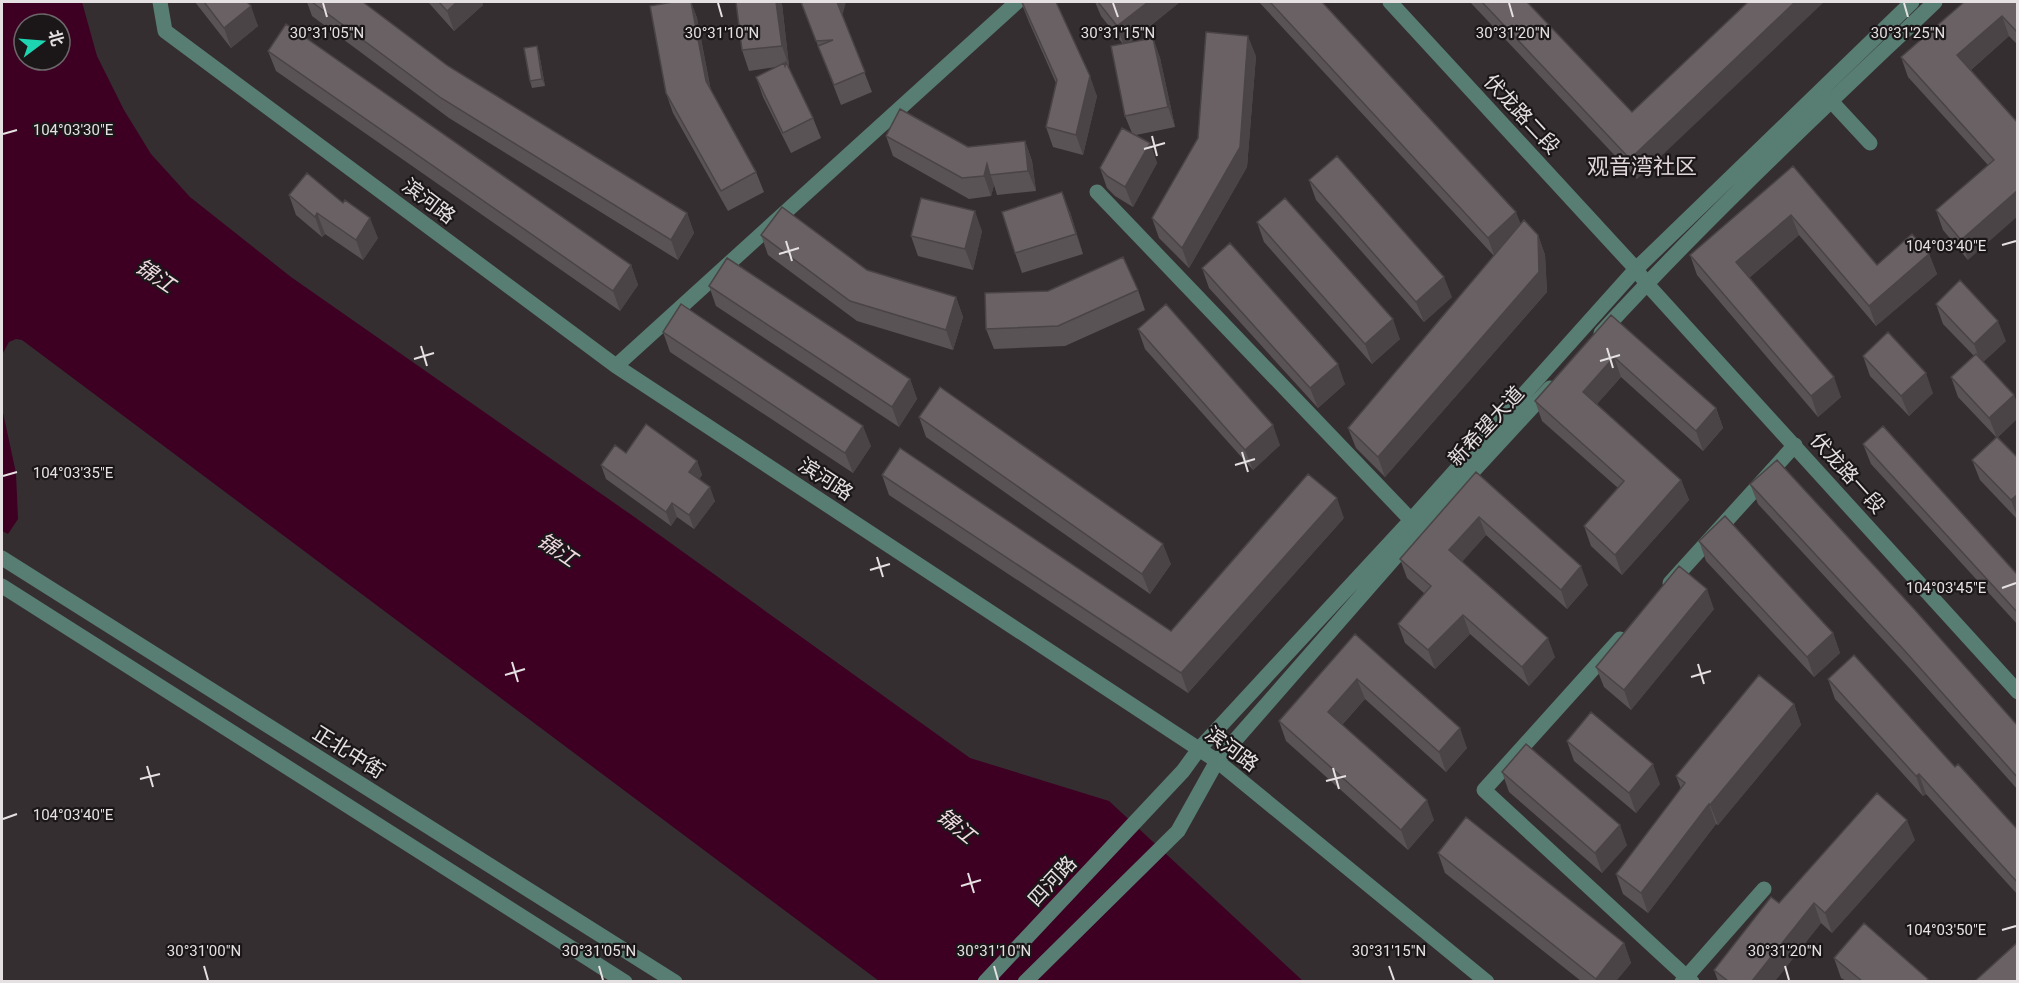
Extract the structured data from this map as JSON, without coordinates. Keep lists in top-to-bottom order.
{
  "streets": {
    "street": [
      "伏龙路二段",
      "滨河路",
      "新希望大道",
      "伏龙路一段",
      "正北中街",
      "四河路"
    ]
  },
  "crossings": [
    ["伏龙路二段", "伏龙路一段"],
    ["伏龙路二段", "四河路"],
    ["滨河路", "新希望大道"],
    ["滨河路", "四河路"]
  ],
  "districts": ["观音湾社区"],
  "water": ["锦江"],
  "north": "right",
  "coordinates": [
    "30°31'05\"N",
    "30°31'10\"N",
    "30°31'15\"N",
    "30°31'20\"N",
    "30°31'25\"N",
    "104°03'30\"E",
    "104°03'40\"E",
    "104°03'35\"E",
    "104°03'45\"E",
    "104°03'50\"E",
    "30°31'00\"N"
  ]
}
